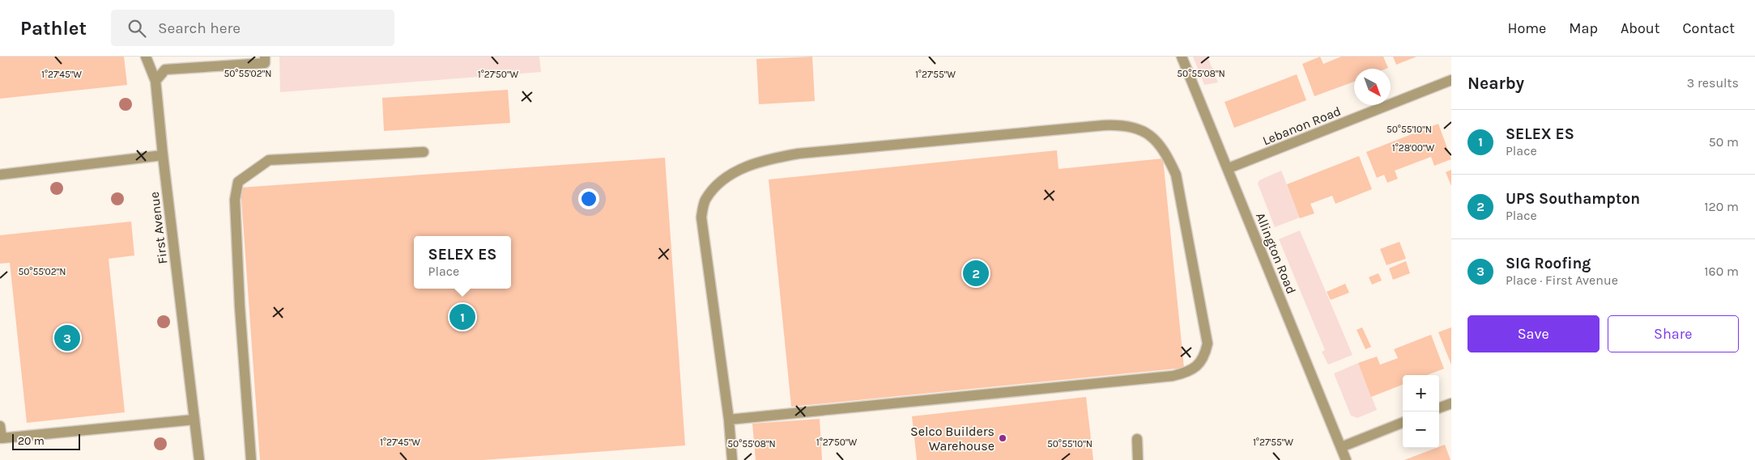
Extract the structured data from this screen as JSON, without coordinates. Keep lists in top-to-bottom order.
{
  "streets": {
    "street": ["Lebanon Road", "First Avenue", "Allington Road"]
  },
  "crossings": [
    ["Lebanon Road", "Allington Road"]
  ],
  "places": ["Selco Builders Warehouse"],
  "scale_bar": "20 m",
  "north": "bottom right",
  "page": {
    "header": "Pathlet",
    "search": "Search here",
    "nav": [
      "Home",
      "Map",
      "About",
      "Contact"
    ],
    "heading": ["Nearby", "3 results"],
    "list": [
      {
        "mark": "1",
        "name": "SELEX ES",
        "note": "Place",
        "value": "50 m"
      },
      {
        "mark": "2",
        "name": "UPS Southampton",
        "note": "Place",
        "value": "120 m"
      },
      {
        "mark": "3",
        "name": "SIG Roofing",
        "note": "Place · First Avenue",
        "value": "160 m"
      }
    ],
    "popup": ["SELEX ES", "Place"],
    "pins": ["2", "1", "3"],
    "buttons": ["Save", "Share"],
    "map_buttons": ["+", "−"],
    "scale": "20 m"
  },
  "coordinates": [
    "50°55'02\"N",
    "50°55'08\"N",
    "1°27'45\"W",
    "1°27'50\"W",
    "1°27'55\"W",
    "50°55'10\"N",
    "1°28'00\"W"
  ]
}
